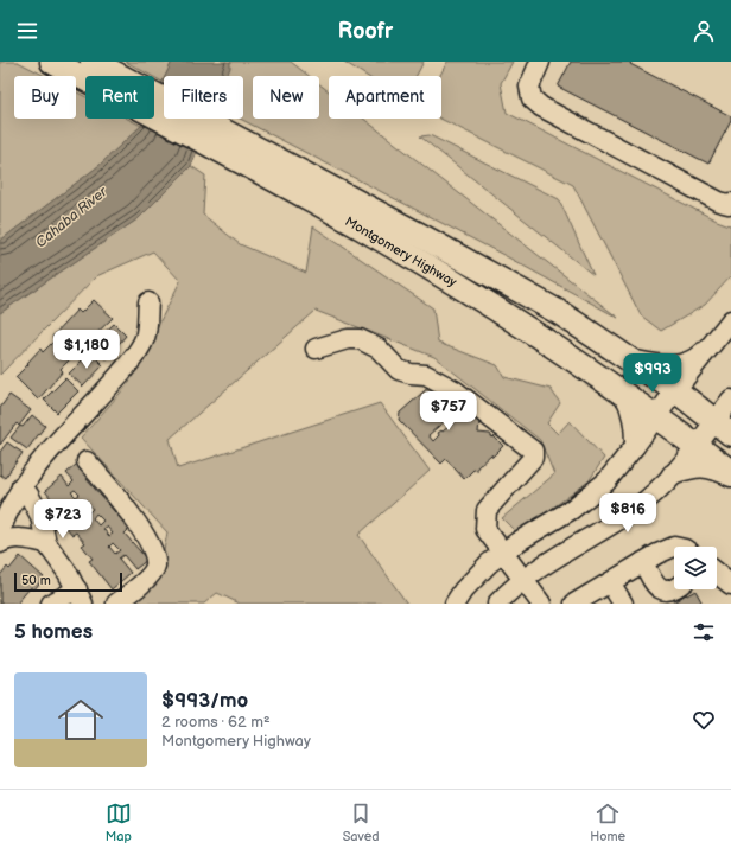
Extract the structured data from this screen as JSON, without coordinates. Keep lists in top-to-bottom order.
{
  "streets": {
    "main road": ["Montgomery Highway"]
  },
  "water": ["Cahaba River"],
  "scale_bar": "50 m",
  "page": {
    "header": "Roofr",
    "chip": [
      "Buy",
      "Rent",
      "Filters",
      "New",
      "Apartment"
    ],
    "price": [
      "$1,180",
      "$993",
      "$757",
      "$816",
      "$723"
    ],
    "scale": "50 m",
    "heading": "5 homes",
    "list": [
      {
        "name": "$993/mo",
        "note": "2 rooms · 62 m² · Montgomery Highway"
      }
    ],
    "tabs": ["Map", "Saved", "Home"]
  }
}
